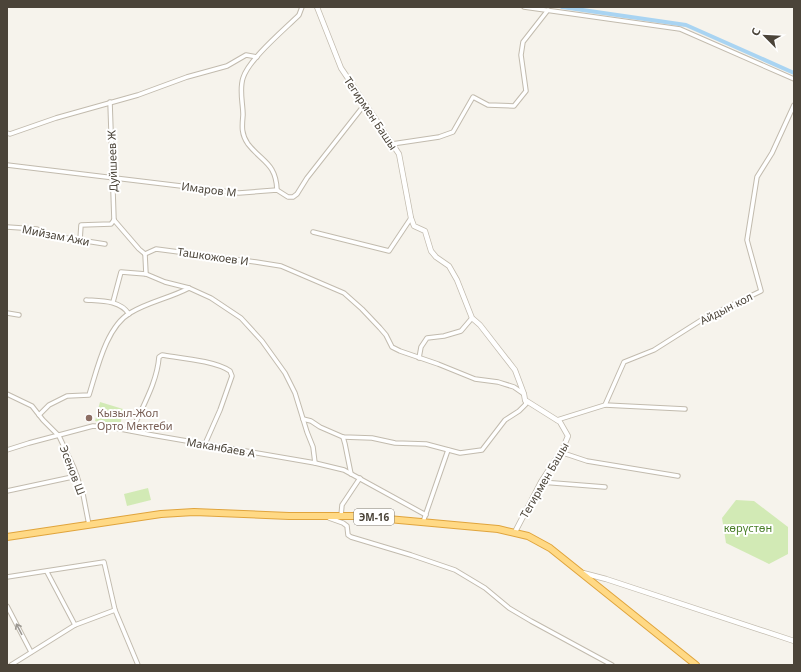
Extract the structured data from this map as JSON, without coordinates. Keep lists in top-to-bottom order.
{
  "streets": {
    "highway": ["ЭМ-16"],
    "street": [
      "Тегирмен Башы",
      "Дуйшеев Ж",
      "Имаров М",
      "Мийзам Ажи",
      "Ташкожоев И",
      "Айдын кол",
      "Маканбаев А",
      "Эсенов Ш"
    ]
  },
  "crossings": [
    ["Тегирмен Башы", "Имаров М"],
    ["Тегирмен Башы", "ЭМ-16"],
    ["Дуйшеев Ж", "Имаров М"],
    ["Маканбаев А", "Эсенов Ш"],
    ["Эсенов Ш", "ЭМ-16"]
  ],
  "parks": ["көрүстөн"],
  "places": ["Кызыл-Жол Орто Мектеби"],
  "north": "top left"
}
